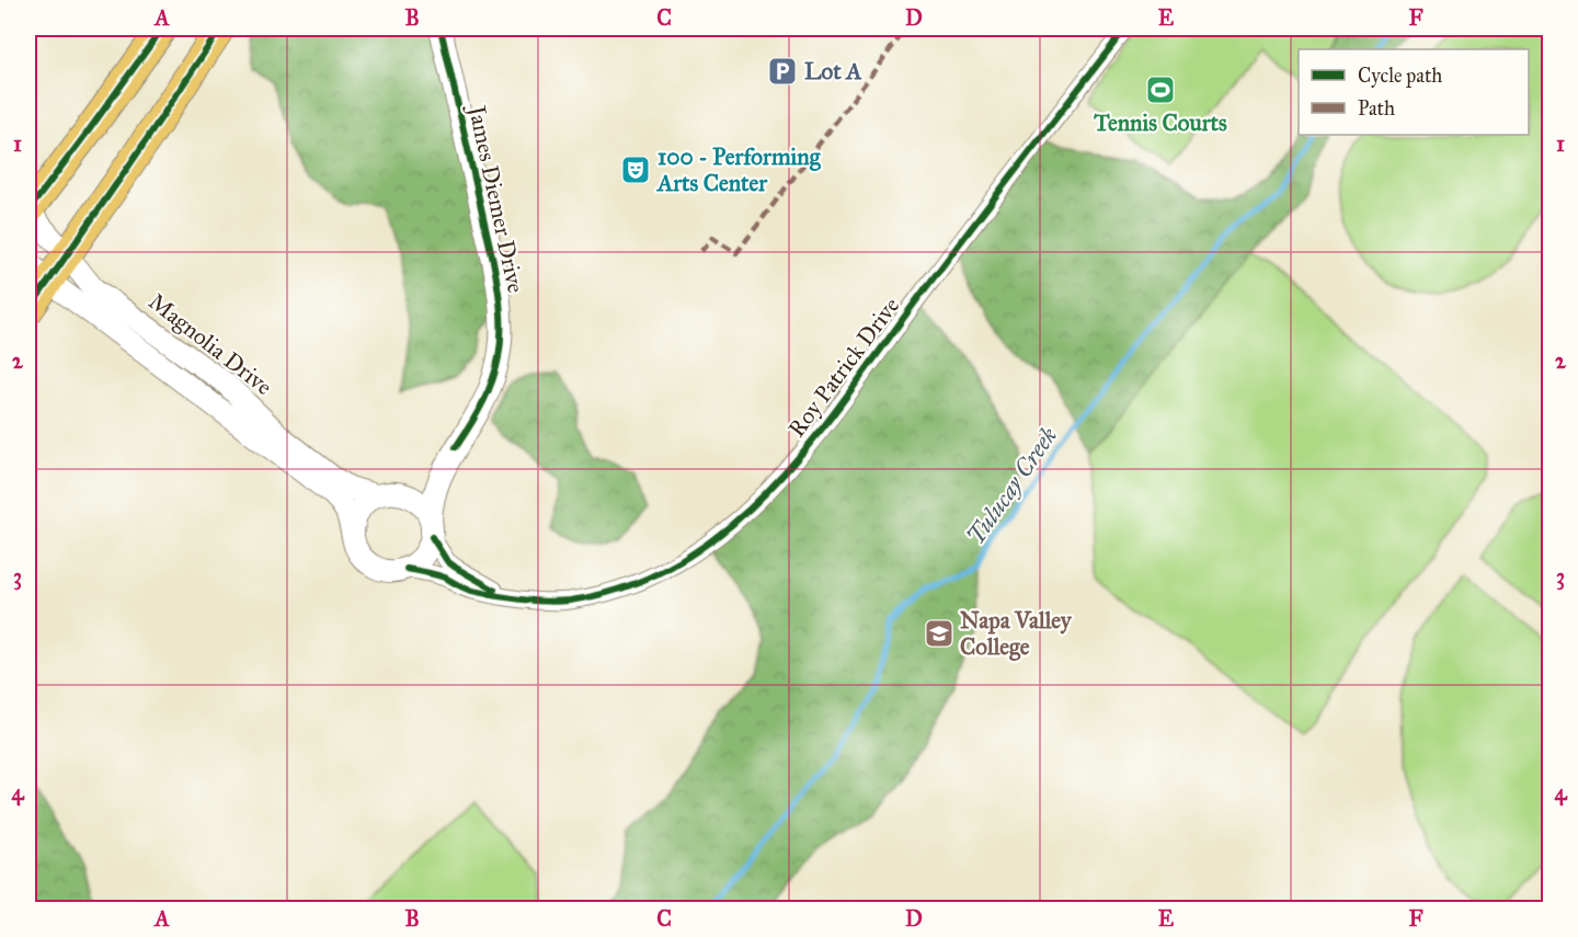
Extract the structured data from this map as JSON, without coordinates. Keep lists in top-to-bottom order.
{
  "streets": {
    "street": ["James Diemer Drive", "Magnolia Drive", "Roy Patrick Drive"]
  },
  "crossings": [
    ["James Diemer Drive", "Magnolia Drive"],
    ["James Diemer Drive", "Roy Patrick Drive"],
    ["Magnolia Drive", "Roy Patrick Drive"]
  ],
  "water": ["Tulucay Creek"],
  "places": {
    "parking": ["Lot A"],
    "sports": ["Tennis Courts"],
    "theatre": ["100 - Performing Arts Center"],
    "school or university": ["Napa Valley College"]
  },
  "legend": ["Cycle path", "Path"],
  "grid": {
    "columns": [
      "A",
      "B",
      "C",
      "D",
      "E",
      "F"
    ],
    "rows": [
      "1",
      "2",
      "3",
      "4"
    ]
  }
}
